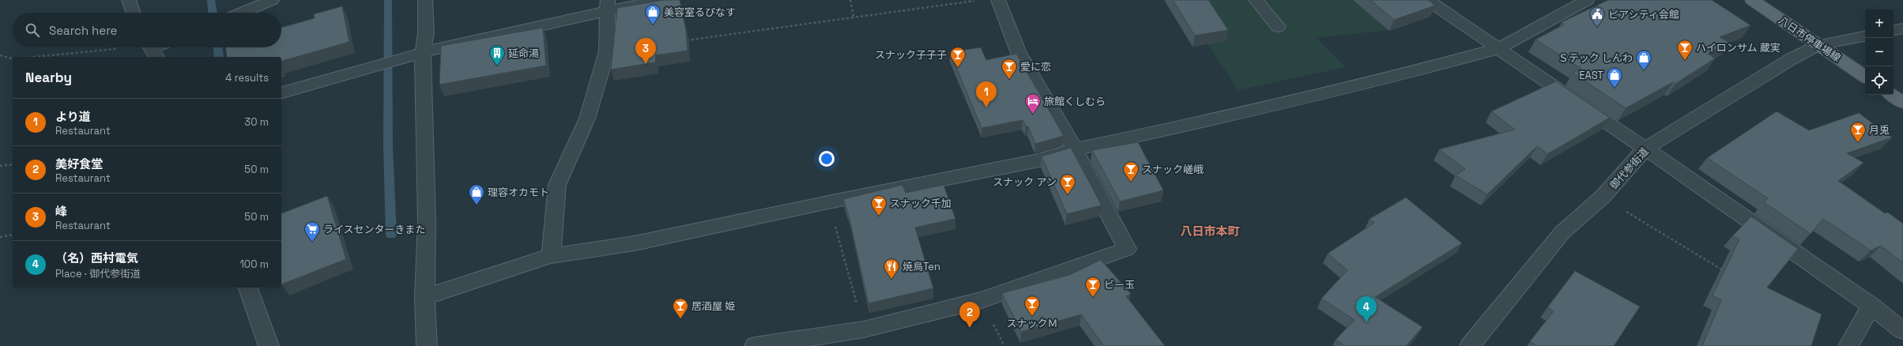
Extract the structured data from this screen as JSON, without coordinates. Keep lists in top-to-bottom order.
{
  "streets": {
    "main road": ["八日市停車場線"],
    "street": ["御代参街道"]
  },
  "crossings": [
    ["八日市停車場線", "御代参街道"]
  ],
  "districts": ["八日市本町"],
  "places": {
    "shop": [
      "美容室るぴなす",
      "Ｓテック しんわ",
      "EAST",
      "理容オカモト"
    ],
    "public building": ["ピアシティ会館"],
    "bar": [
      "ハイロンサム 蔵実",
      "スナック子子子",
      "愛に恋",
      "月兎",
      "スナック嵯峨",
      "スナック アン",
      "スナック千加",
      "ビー玉",
      "スナックＭ",
      "居酒屋 姫"
    ],
    "building": ["延命湯"],
    "hotel": ["旅館くしむら"],
    "supermarket": ["ライスセンターきまた"],
    "restaurant": ["焼鳥Ten"]
  },
  "page": {
    "map_buttons": ["+", "−"],
    "search": "Search here",
    "pins": [
      "3",
      "1",
      "4",
      "2"
    ],
    "heading": ["Nearby", "4 results"],
    "list": [
      {
        "mark": "1",
        "name": "より道",
        "note": "Restaurant",
        "value": "30 m"
      },
      {
        "mark": "2",
        "name": "美好食堂",
        "note": "Restaurant",
        "value": "50 m"
      },
      {
        "mark": "3",
        "name": "峰",
        "note": "Restaurant",
        "value": "50 m"
      },
      {
        "mark": "4",
        "name": "（名）西村電気",
        "note": "Place · 御代参街道",
        "value": "100 m"
      }
    ]
  }
}
